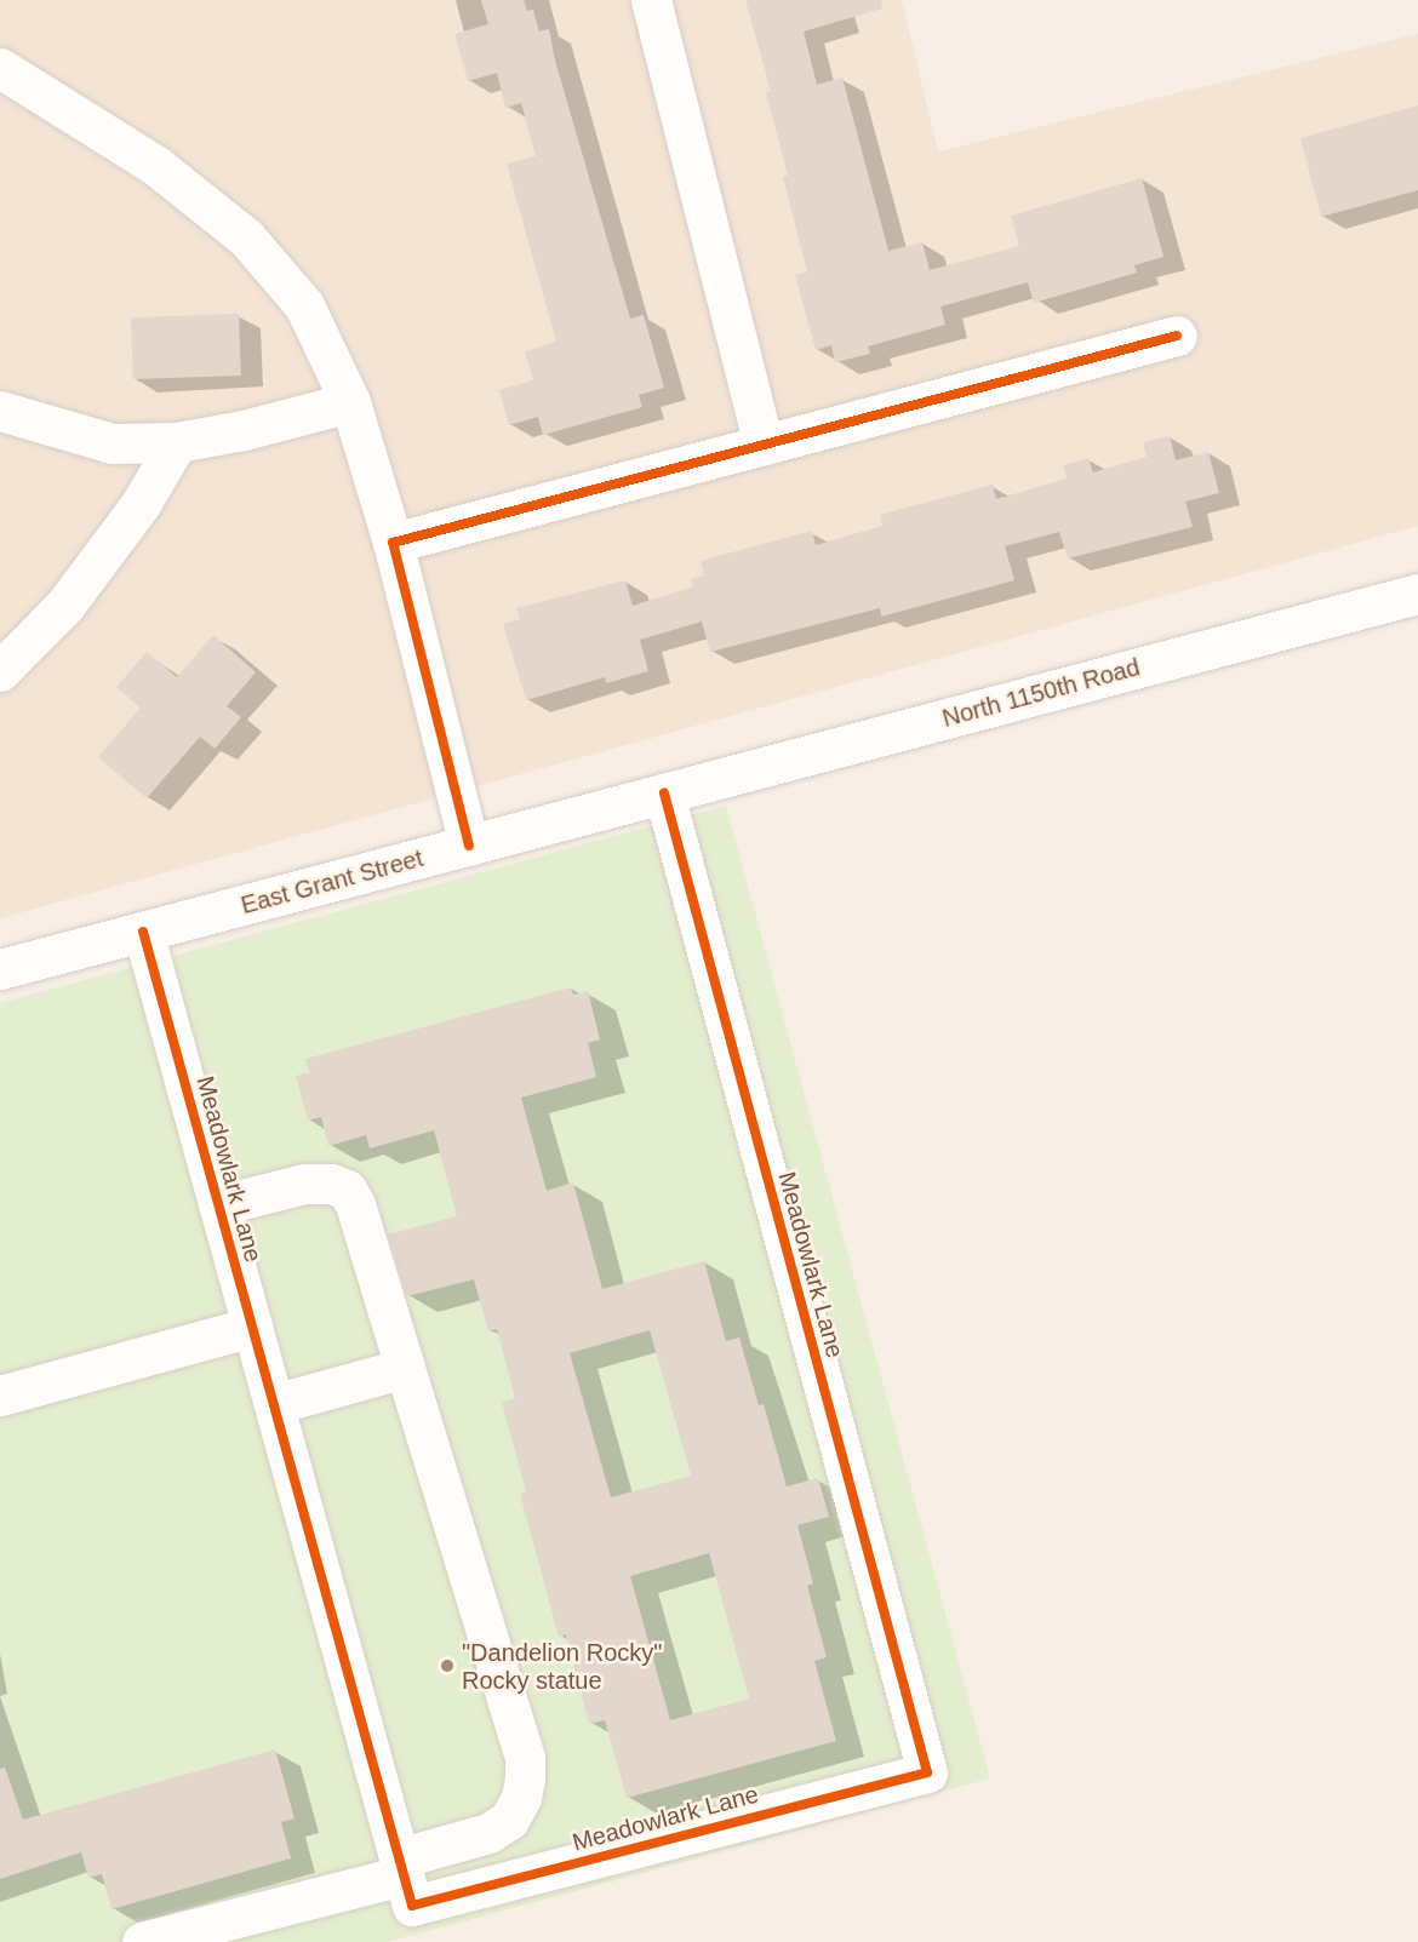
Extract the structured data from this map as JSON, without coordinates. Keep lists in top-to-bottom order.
{
  "streets": {
    "street": ["North 1150th Road", "East Grant Street", "Meadowlark Lane"]
  },
  "crossings": [
    ["North 1150th Road", "East Grant Street"],
    ["North 1150th Road", "Meadowlark Lane"],
    ["East Grant Street", "Meadowlark Lane"]
  ],
  "places": ["\"Dandelion Rocky\" Rocky statue"]
}
